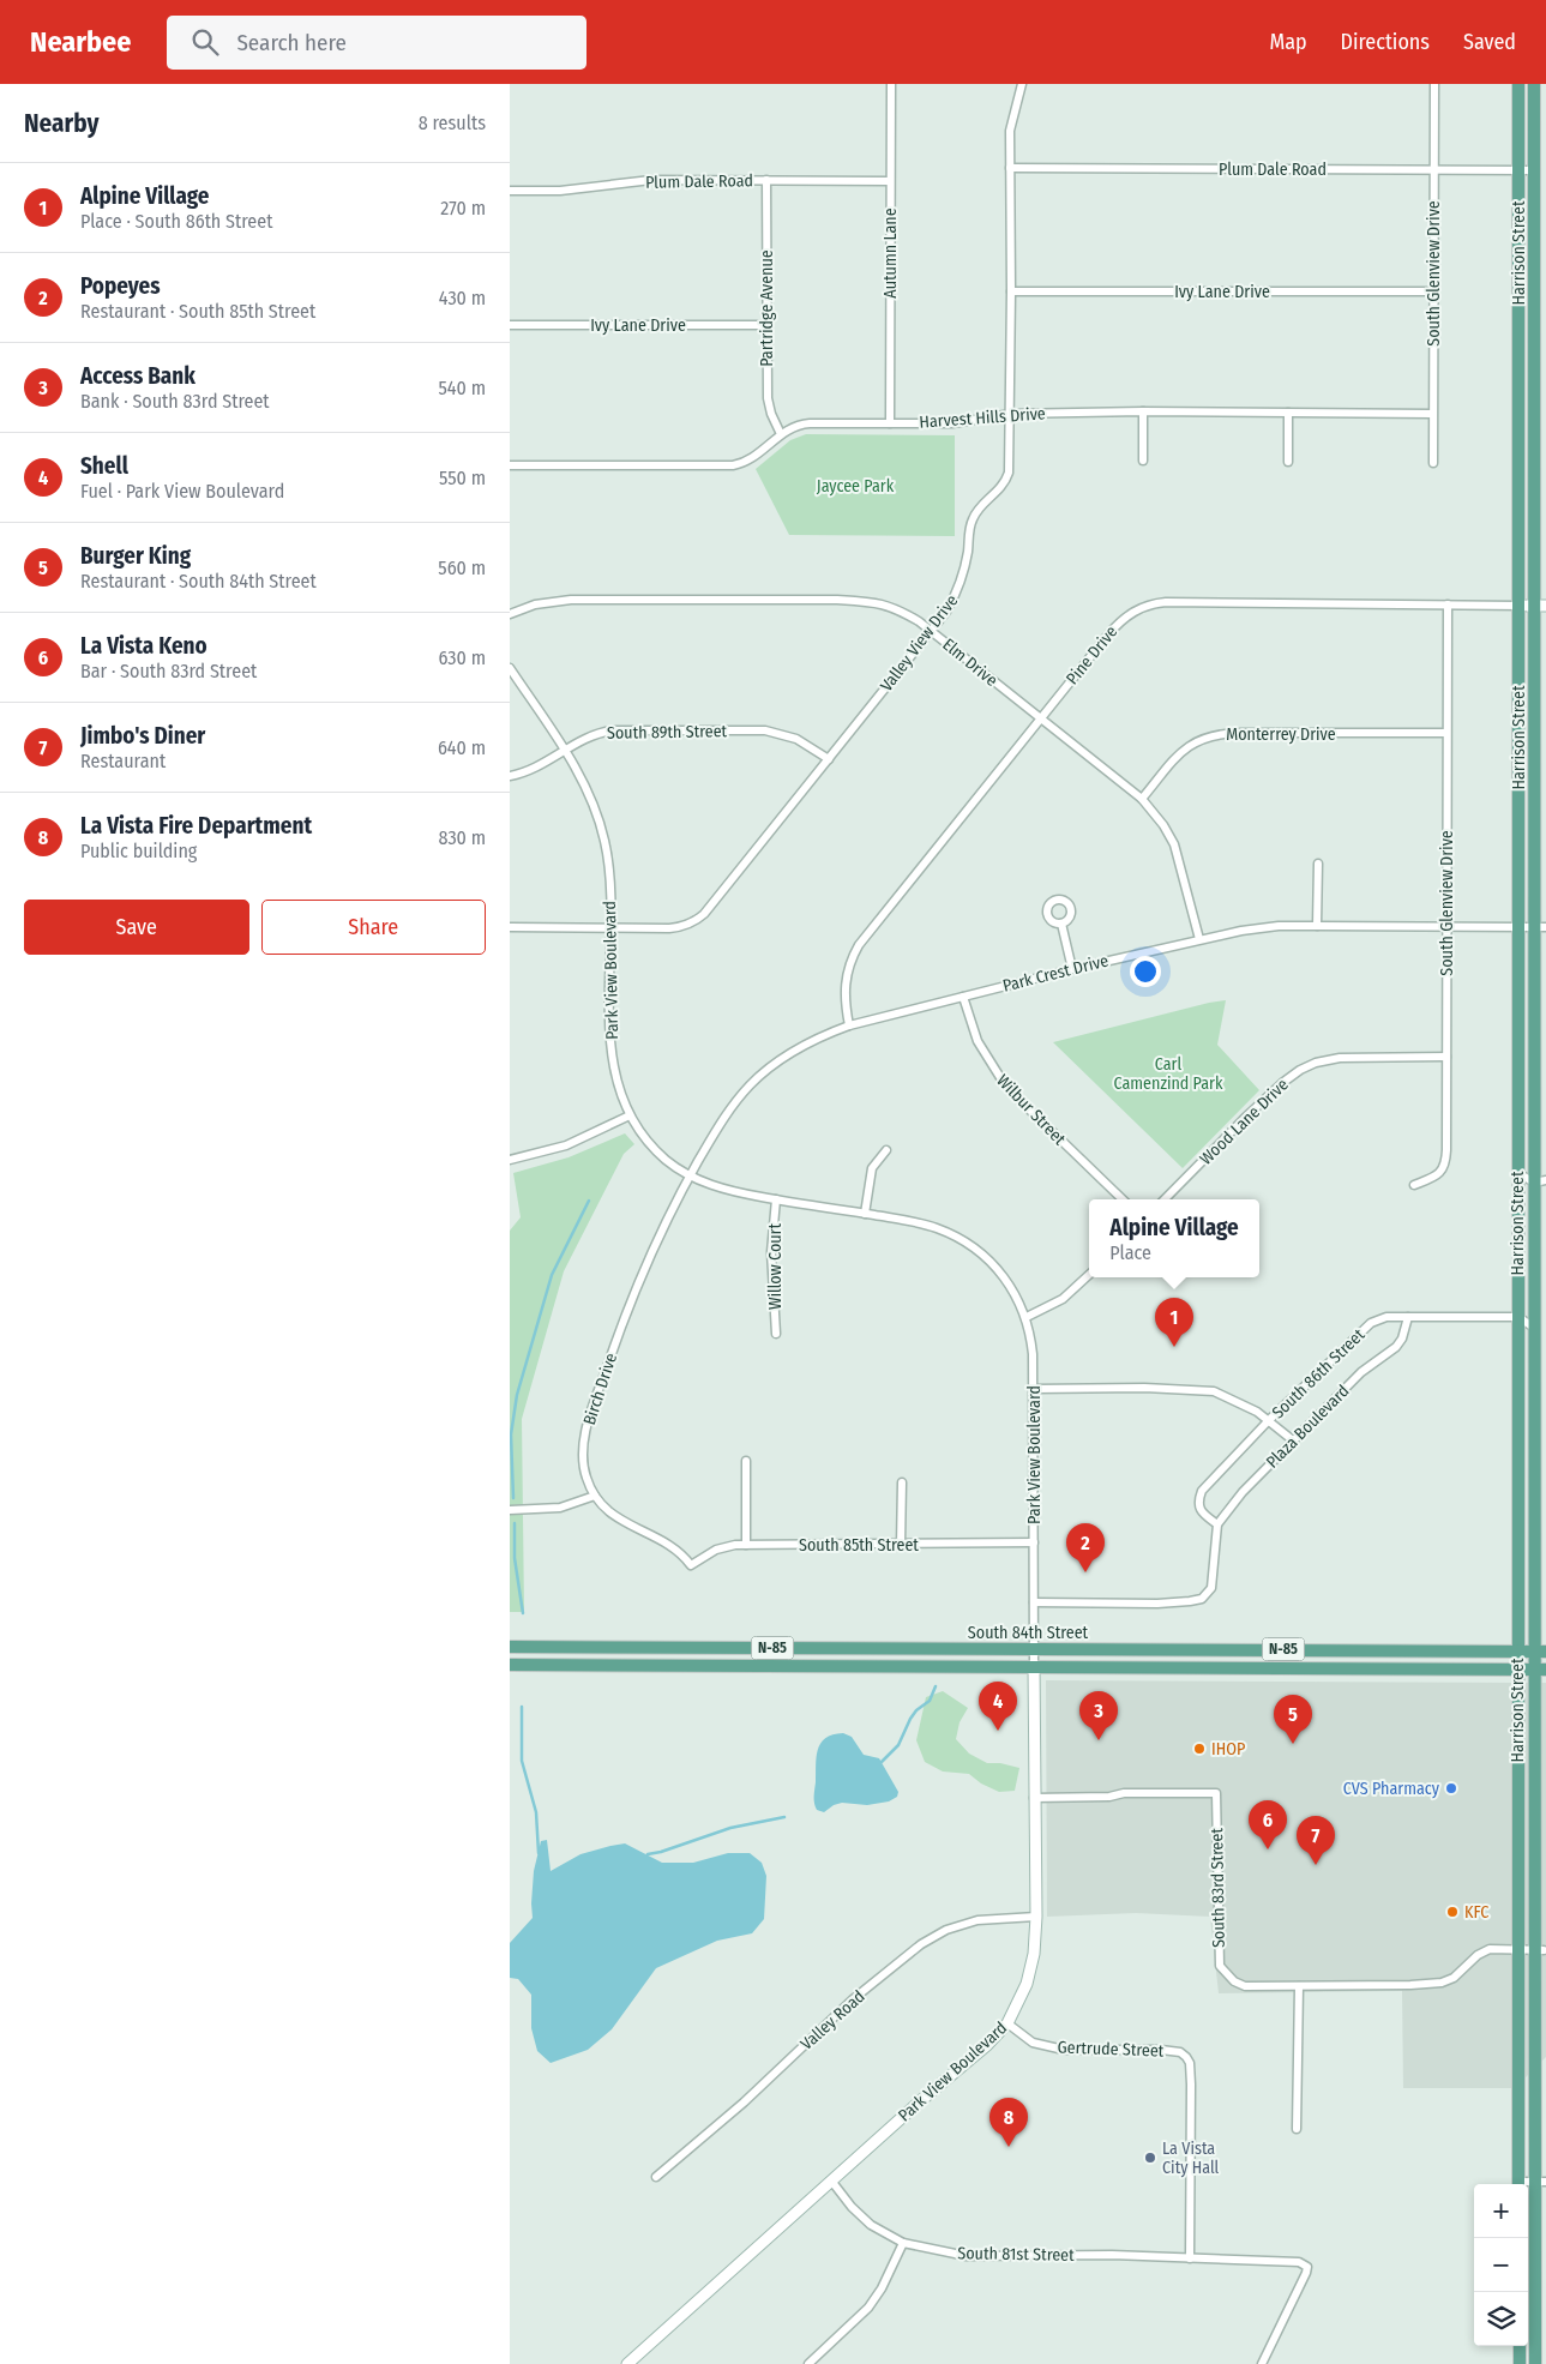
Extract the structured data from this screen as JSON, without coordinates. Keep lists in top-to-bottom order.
{
  "streets": {
    "main road": ["Harrison Street", "South 84th Street", "N-85"],
    "street": [
      "Plum Dale Road",
      "Autumn Lane",
      "South Glenview Drive",
      "Ivy Lane Drive",
      "Partridge Avenue",
      "Harvest Hills Drive",
      "Valley View Drive",
      "Pine Drive",
      "Elm Drive",
      "South 89th Street",
      "Monterrey Drive",
      "Park View Boulevard",
      "Park Crest Drive",
      "Wilbur Street",
      "Wood Lane Drive",
      "Willow Court",
      "South 86th Street",
      "Birch Drive",
      "Plaza Boulevard",
      "South 85th Street",
      "South 83rd Street",
      "Valley Road",
      "Gertrude Street",
      "South 81st Street"
    ]
  },
  "crossings": [
    ["Plum Dale Road", "Autumn Lane"],
    ["Plum Dale Road", "Harrison Street"],
    ["Plum Dale Road", "South Glenview Drive"],
    ["Plum Dale Road", "Partridge Avenue"],
    ["Plum Dale Road", "Valley View Drive"],
    ["Autumn Lane", "Harvest Hills Drive"],
    ["Harrison Street", "Pine Drive"],
    ["Harrison Street", "Park Crest Drive"],
    ["Harrison Street", "South 86th Street"],
    ["Harrison Street", "South 84th Street"],
    ["Harrison Street", "South 83rd Street"],
    ["South Glenview Drive", "Ivy Lane Drive"],
    ["South Glenview Drive", "Harvest Hills Drive"],
    ["South Glenview Drive", "Pine Drive"],
    ["South Glenview Drive", "Monterrey Drive"],
    ["South Glenview Drive", "Park Crest Drive"],
    ["South Glenview Drive", "Wood Lane Drive"],
    ["Ivy Lane Drive", "Partridge Avenue"],
    ["Ivy Lane Drive", "Valley View Drive"],
    ["Partridge Avenue", "Harvest Hills Drive"],
    ["Harvest Hills Drive", "Valley View Drive"],
    ["Valley View Drive", "Elm Drive"],
    ["Valley View Drive", "South 89th Street"],
    ["Valley View Drive", "Park View Boulevard"],
    ["Pine Drive", "Elm Drive"],
    ["Pine Drive", "Park Crest Drive"],
    ["Elm Drive", "Monterrey Drive"],
    ["Elm Drive", "Park Crest Drive"],
    ["South 89th Street", "Park View Boulevard"],
    ["Park View Boulevard", "Park Crest Drive"],
    ["Park View Boulevard", "Willow Court"],
    ["Park View Boulevard", "South 86th Street"],
    ["Park View Boulevard", "Birch Drive"],
    ["Park View Boulevard", "South 85th Street"],
    ["Park View Boulevard", "South 84th Street"],
    ["Park View Boulevard", "South 83rd Street"],
    ["Park View Boulevard", "Valley Road"],
    ["Park View Boulevard", "Gertrude Street"],
    ["Park View Boulevard", "South 81st Street"],
    ["Park Crest Drive", "Wilbur Street"],
    ["Park Crest Drive", "Birch Drive"],
    ["South 86th Street", "Plaza Boulevard"],
    ["Birch Drive", "South 85th Street"],
    ["Gertrude Street", "South 81st Street"]
  ],
  "parks": ["Jaycee Park", "Carl Camenzind Park"],
  "places": [
    "IHOP",
    "CVS Pharmacy",
    "KFC",
    "La Vista City Hall"
  ],
  "page": {
    "header": "Nearbee",
    "search": "Search here",
    "nav": ["Map", "Directions", "Saved"],
    "heading": ["Nearby", "8 results"],
    "list": [
      {
        "mark": "1",
        "name": "Alpine Village",
        "note": "Place · South 86th Street",
        "value": "270 m"
      },
      {
        "mark": "2",
        "name": "Popeyes",
        "note": "Restaurant · South 85th Street",
        "value": "430 m"
      },
      {
        "mark": "3",
        "name": "Access Bank",
        "note": "Bank · South 83rd Street",
        "value": "540 m"
      },
      {
        "mark": "4",
        "name": "Shell",
        "note": "Fuel · Park View Boulevard",
        "value": "550 m"
      },
      {
        "mark": "5",
        "name": "Burger King",
        "note": "Restaurant · South 84th Street",
        "value": "560 m"
      },
      {
        "mark": "6",
        "name": "La Vista Keno",
        "note": "Bar · South 83rd Street",
        "value": "630 m"
      },
      {
        "mark": "7",
        "name": "Jimbo's Diner",
        "note": "Restaurant",
        "value": "640 m"
      },
      {
        "mark": "8",
        "name": "La Vista Fire Department",
        "note": "Public building",
        "value": "830 m"
      }
    ],
    "buttons": ["Save", "Share"],
    "popup": ["Alpine Village", "Place"],
    "pins": [
      "1",
      "2",
      "4",
      "3",
      "5",
      "6",
      "7",
      "8"
    ],
    "map_buttons": ["+", "−"]
  }
}
